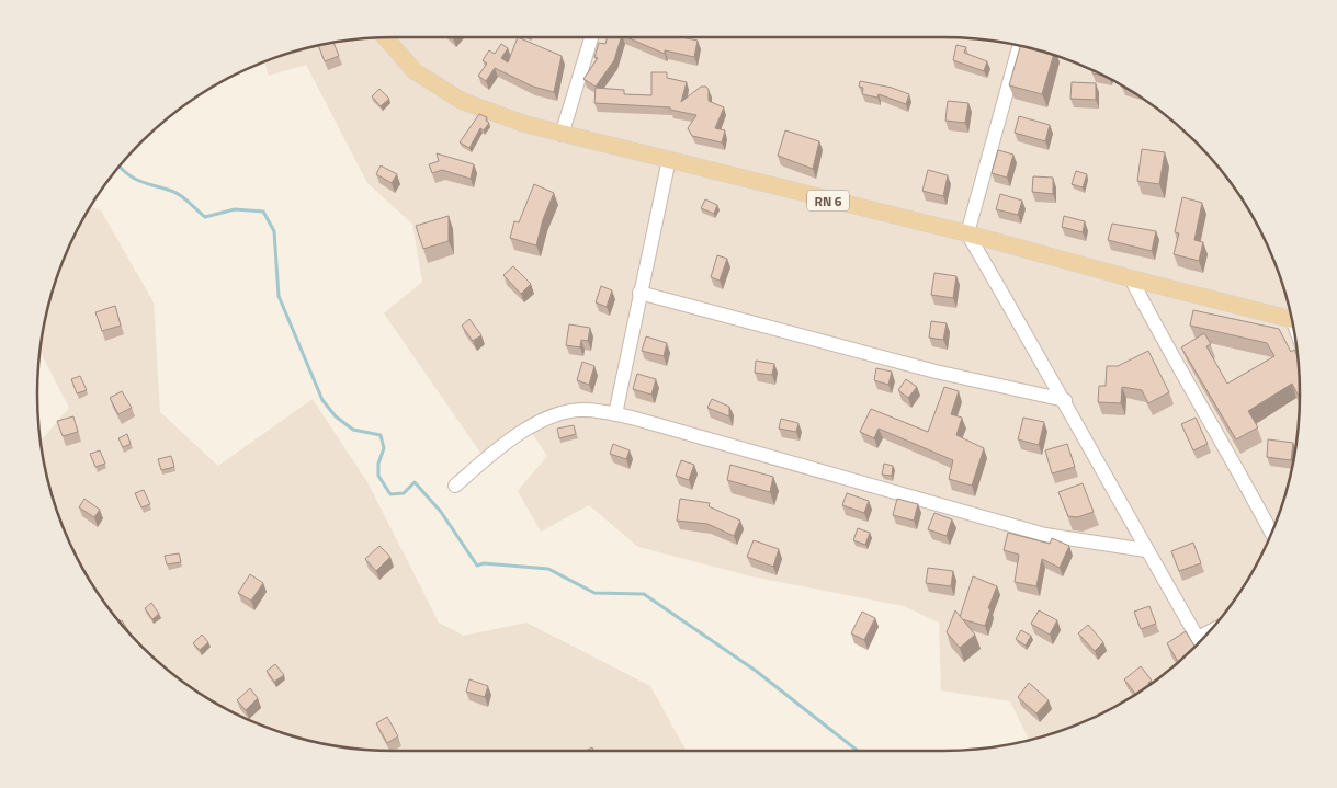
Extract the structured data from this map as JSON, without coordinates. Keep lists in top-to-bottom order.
{
  "streets": {
    "main road": ["RN 6"]
  }
}
